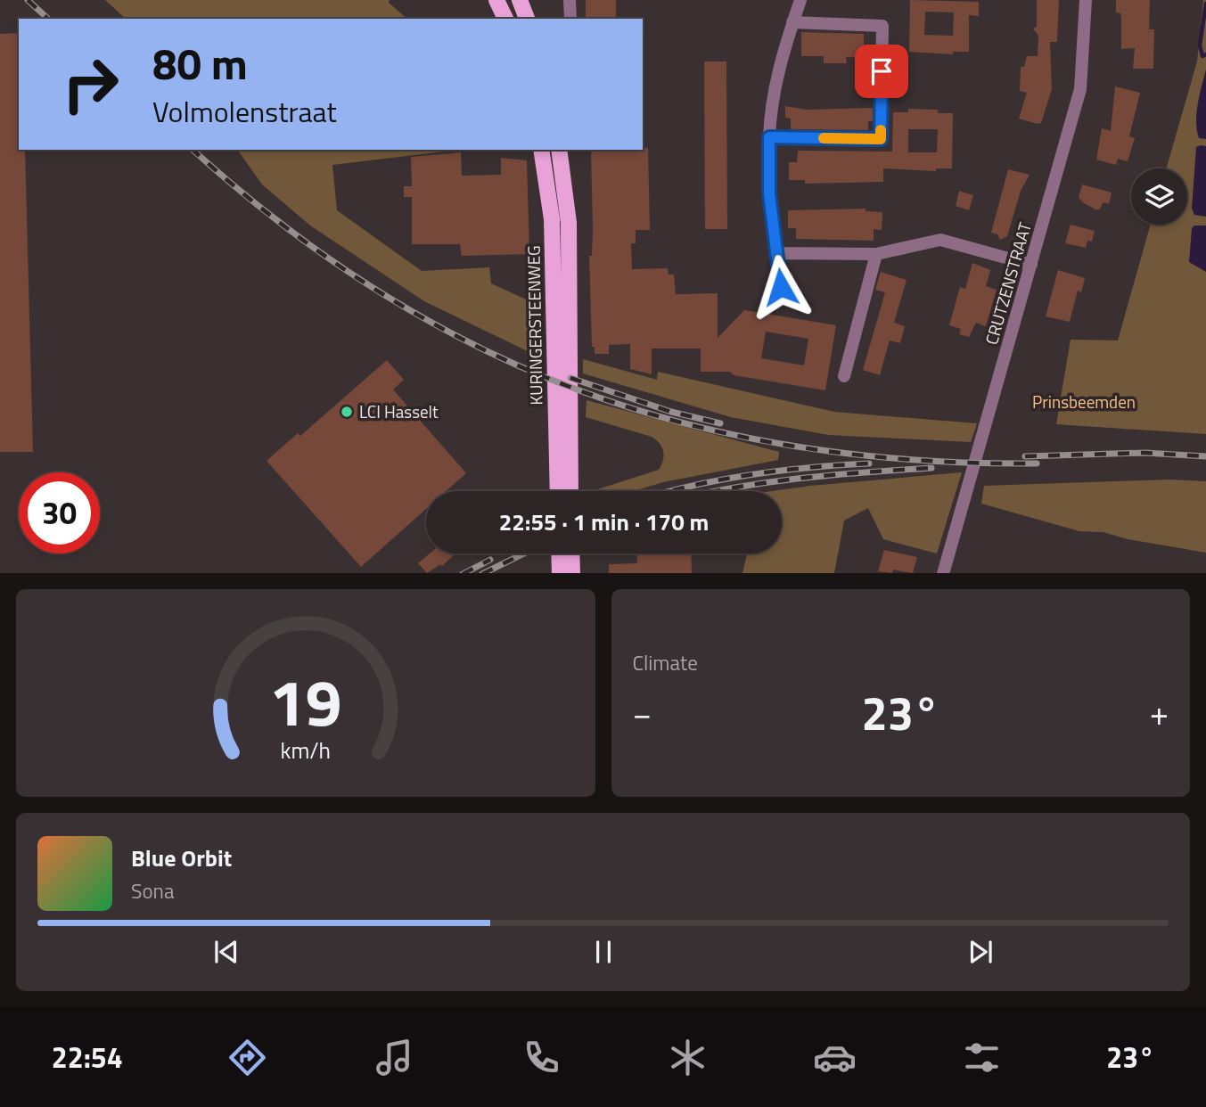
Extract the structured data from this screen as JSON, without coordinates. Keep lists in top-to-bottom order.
{
  "streets": {
    "main road": ["KURINGERSTEENWEG"],
    "street": ["CRUTZENSTRAAT"]
  },
  "parks": ["Prinsbeemden"],
  "places": ["LCI Hasselt"],
  "page": {
    "turn": ["80 m", "Volmolenstraat"],
    "limit": "30",
    "trip": "22:55 · 1 min · 170 m",
    "tile": "Climate",
    "heat": ["−", "23°", "+"],
    "song": ["Blue Orbit", "Sona"],
    "tabs": ["22:54", "23°"],
    "gauge": ["19", "km/h"]
  }
}
